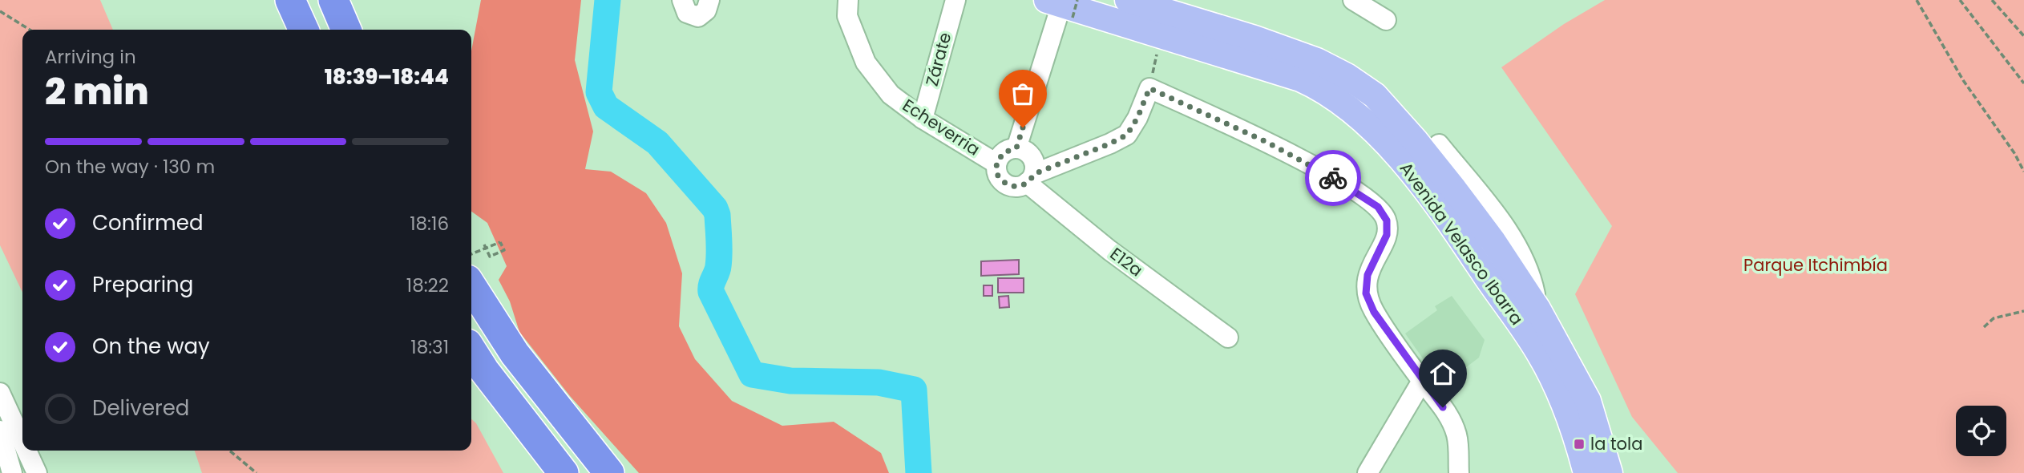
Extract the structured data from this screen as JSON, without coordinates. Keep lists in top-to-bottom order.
{
  "streets": {
    "main road": ["Avenida Velasco Ibarra"],
    "street": ["Zárate", "Echeverria", "E12a"]
  },
  "crossings": [
    ["Zárate", "Echeverria"],
    ["Echeverria", "E12a"]
  ],
  "parks": ["Parque Itchimbía"],
  "places": {
    "transit": ["la tola"]
  },
  "page": {
    "heading": ["2 min", "Arriving in", "18:39–18:44"],
    "bar": "On the way · 130 m",
    "list": [
      ["Confirmed", "18:16"],
      ["Preparing", "18:22"],
      ["On the way", "18:31"],
      "Delivered"
    ]
  }
}
